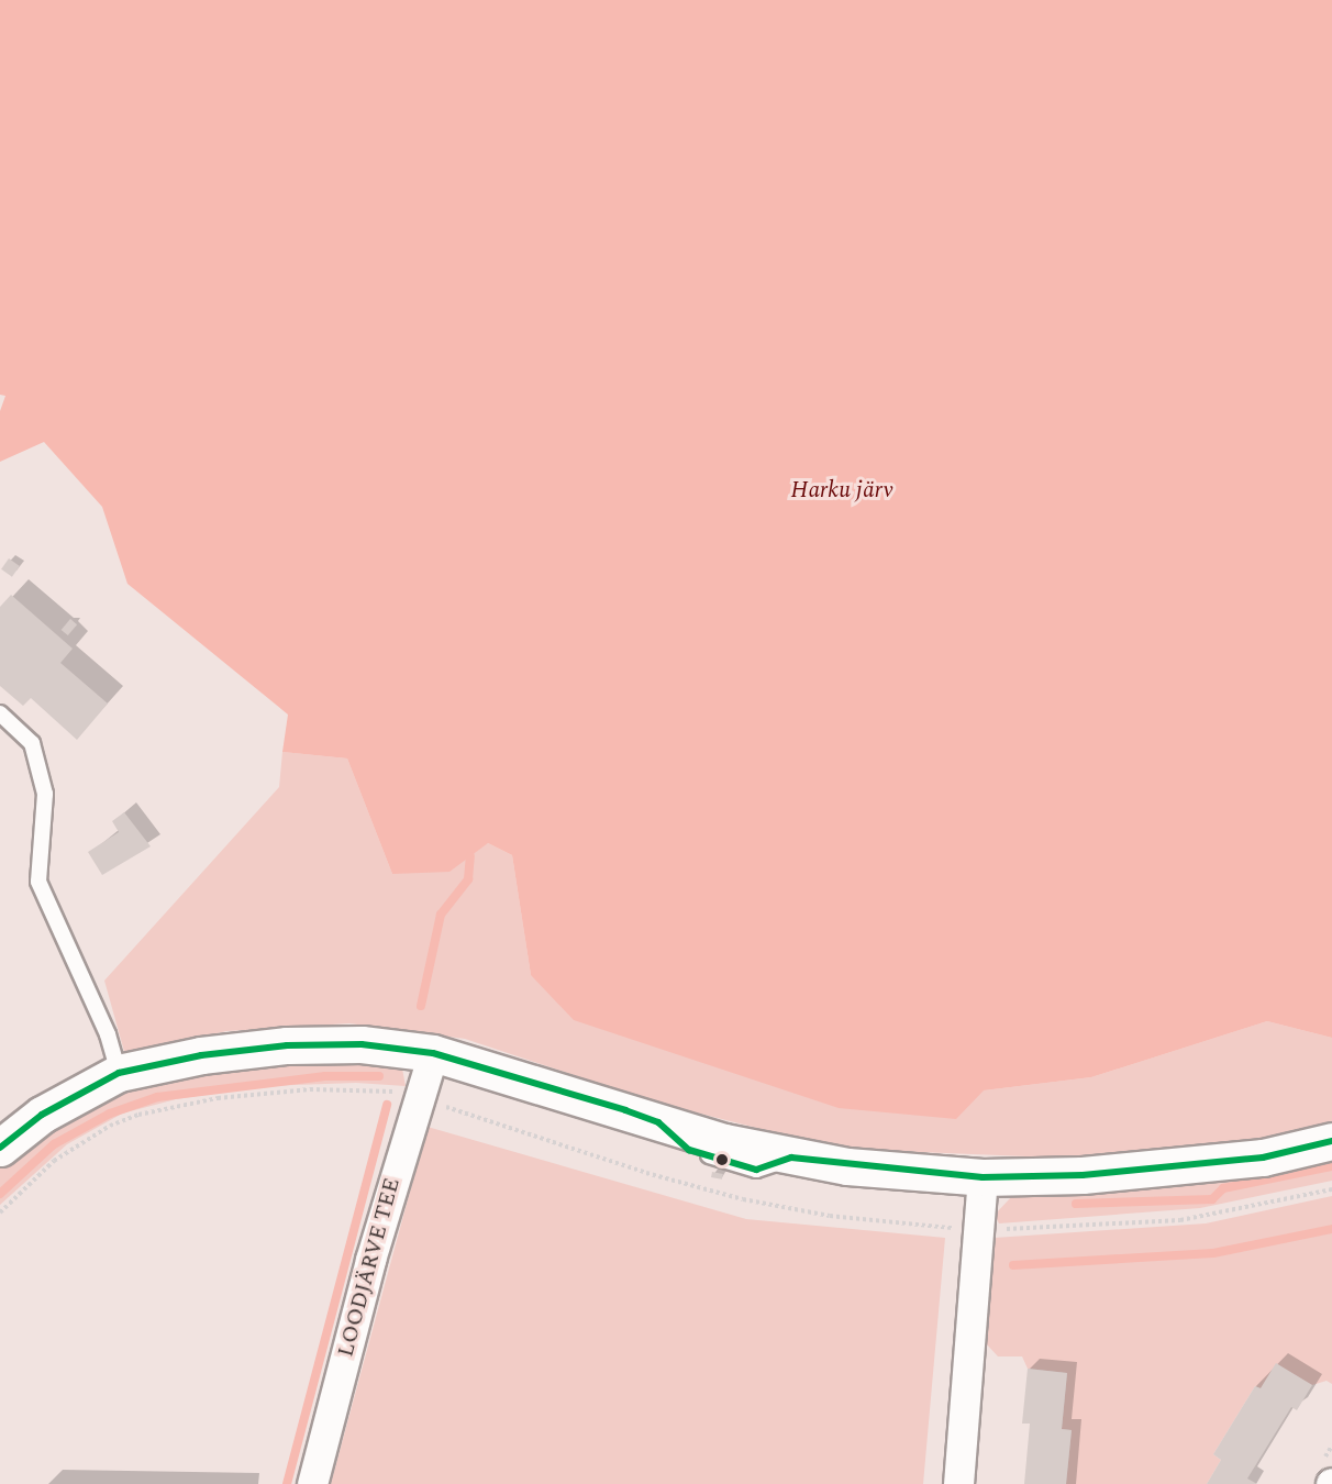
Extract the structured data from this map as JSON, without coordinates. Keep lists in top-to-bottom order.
{
  "streets": {
    "street": ["LOODJÄRVE TEE"]
  },
  "water": ["Harku järv"]
}
